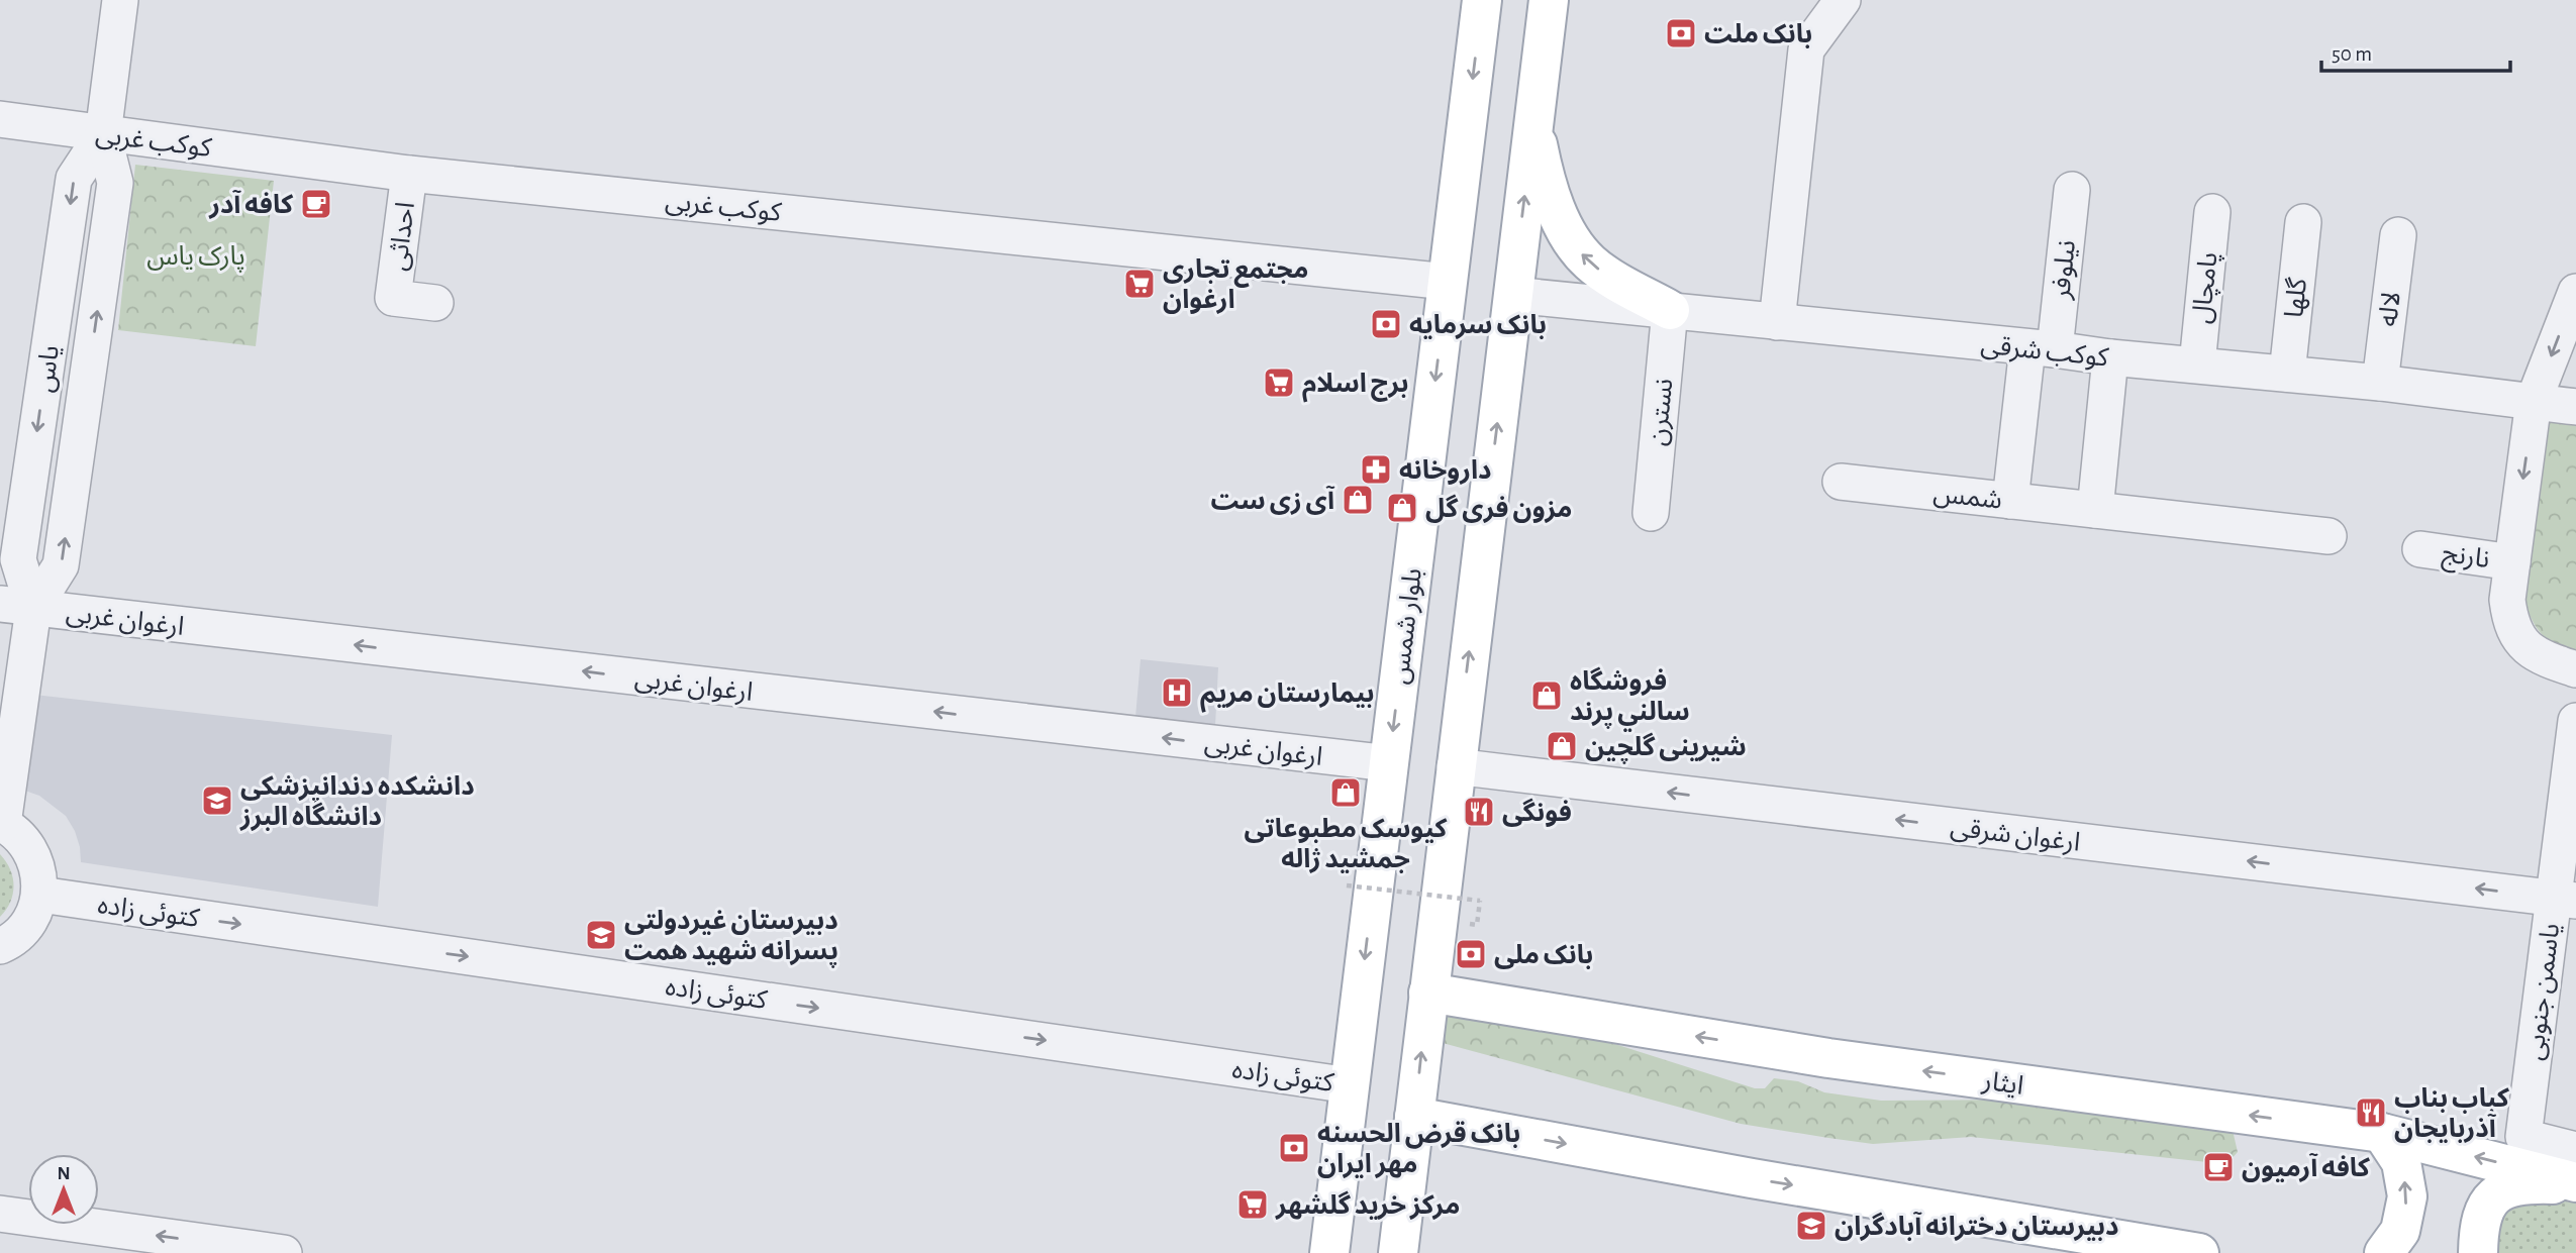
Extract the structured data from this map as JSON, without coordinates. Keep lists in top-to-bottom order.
{
  "streets": {
    "main road": ["بلوار شمس", "ایثار"],
    "street": [
      "کوکب غربی",
      "احداثی",
      "نیلوفر",
      "پامچال",
      "گلها",
      "لاله",
      "کوکب شرقی",
      "یاس",
      "نسترن",
      "شمس",
      "نارنج",
      "ارغوان غربی",
      "ارغوان شرقی",
      "کتوئی زاده",
      "یاسمن جنوبی"
    ]
  },
  "crossings": [
    ["کوکب غربی", "احداثی"],
    ["کوکب غربی", "یاس"],
    ["کوکب غربی", "بلوار شمس"],
    ["نیلوفر", "کوکب شرقی"],
    ["نیلوفر", "شمس"],
    ["پامچال", "کوکب شرقی"],
    ["گلها", "کوکب شرقی"],
    ["لاله", "کوکب شرقی"],
    ["کوکب شرقی", "نسترن"],
    ["یاس", "ارغوان غربی"],
    ["ارغوان غربی", "بلوار شمس"],
    ["بلوار شمس", "کتوئی زاده"],
    ["ارغوان شرقی", "یاسمن جنوبی"]
  ],
  "one_way": ["ارغوان غربی", "ارغوان شرقی", "کتوئی زاده"],
  "parks": ["پارک یاس"],
  "places": {
    "bank": [
      "بانک ملت",
      "بانک سرمایه",
      "بانک ملی",
      "بانک قرض الحسنه مهر ایران"
    ],
    "cafe": ["کافه آدر", "کافه آرمیون"],
    "supermarket": ["مجتمع تجاری ارغوان", "برج اسلام", "مرکز خرید گلشهر"],
    "pharmacy": ["داروخانه"],
    "shop": [
      "آی زی ست",
      "مزون فری گل",
      "فروشگاه سالني پرند",
      "شیرینی گلچین",
      "کیوسک مطبوعاتی جمشید ژاله"
    ],
    "hospital": ["بیمارستان مریم"],
    "school or university": ["دانشکده دندانپزشکی دانشگاه البرز", "دبیرستان غیردولتی پسرانه شهید همت", "دبيرستان دخترانه آبادگران"],
    "restaurant": ["فونگی", "کباب بناب آذربايجان"]
  },
  "scale_bar": "50 m",
  "north": "top"
}
